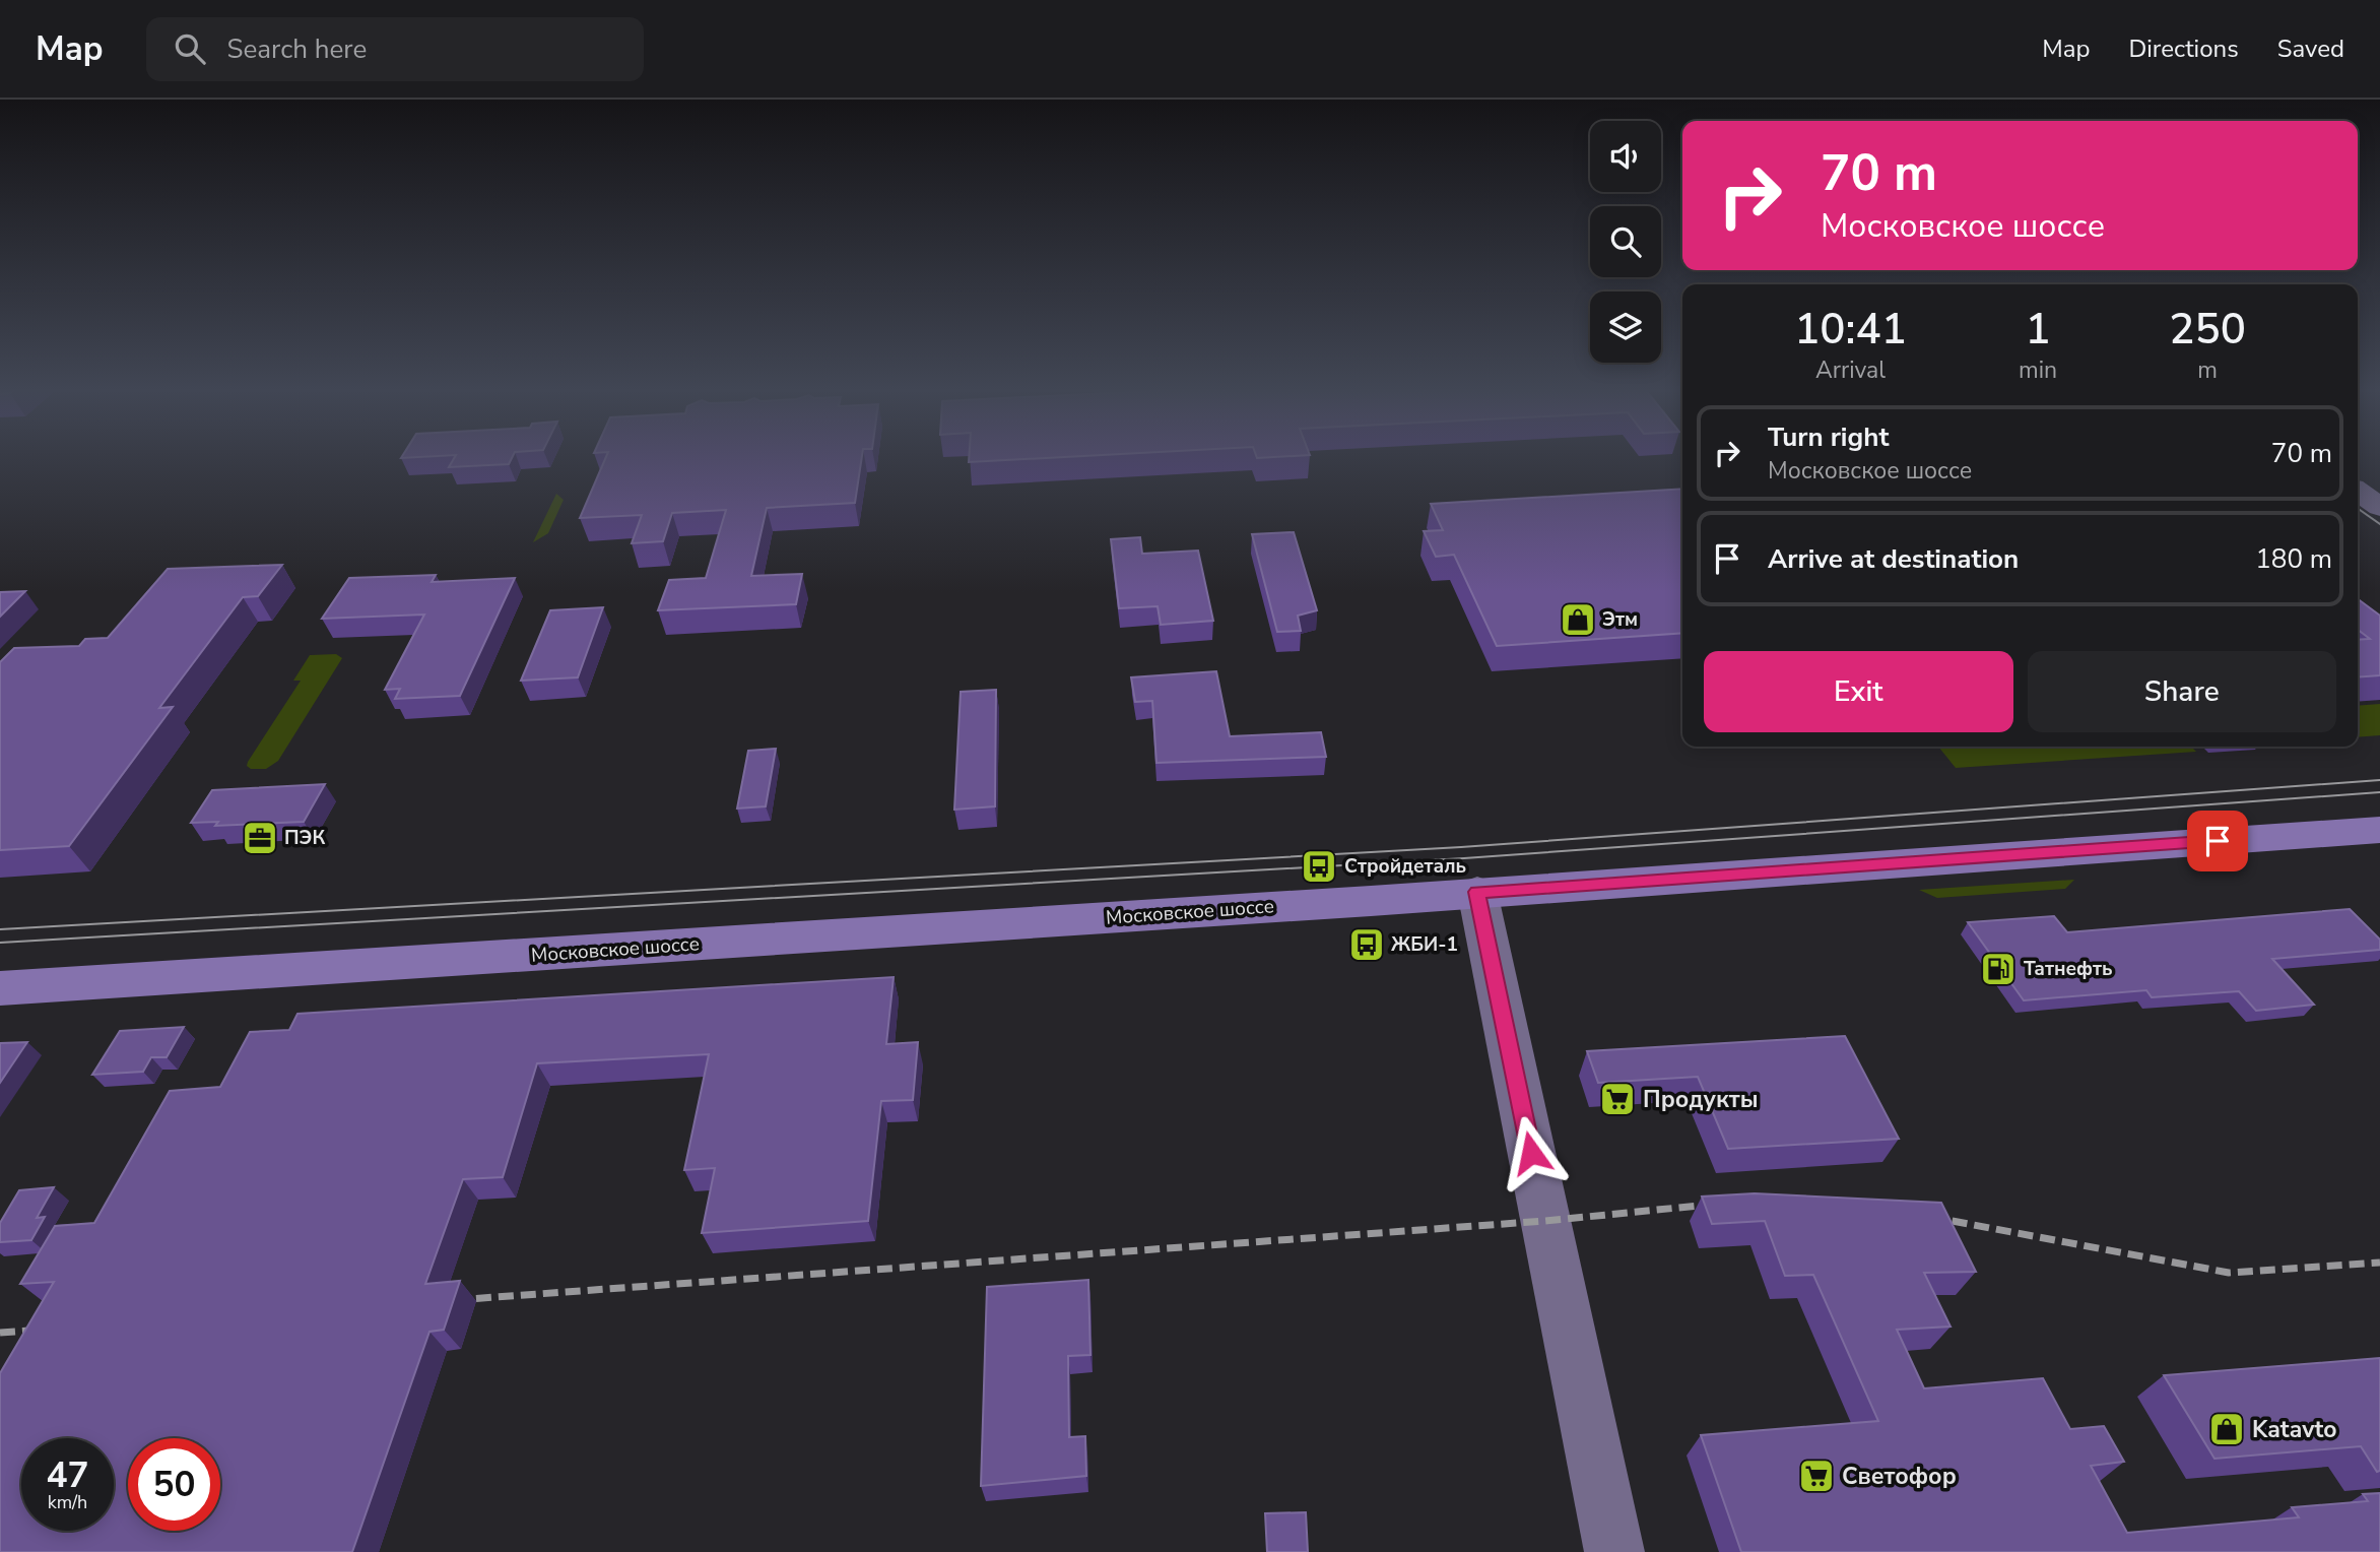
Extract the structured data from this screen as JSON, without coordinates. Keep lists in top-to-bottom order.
{
  "streets": {
    "main road": ["Московское шоссе"]
  },
  "places": {
    "shop": ["Этм", "Katavto"],
    "office": ["ПЭК"],
    "bus stop": ["Стройдеталь", "ЖБИ-1"],
    "fuel station": ["Татнефть"],
    "supermarket": ["Продукты", "Светофор"]
  },
  "page": {
    "header": "Map",
    "search": "Search here",
    "nav": ["Map", "Directions", "Saved"],
    "turn": ["70 m", "Московское шоссе"],
    "eta": [
      "10:41",
      "Arrival",
      "1",
      "min",
      "250",
      "m"
    ],
    "list": [
      {
        "name": "Turn right",
        "note": "Московское шоссе",
        "value": "70 m"
      },
      {
        "name": "Arrive at destination",
        "value": "180 m"
      }
    ],
    "buttons": ["Exit", "Share"],
    "speed": "47 km/h",
    "limit": "50"
  }
}
